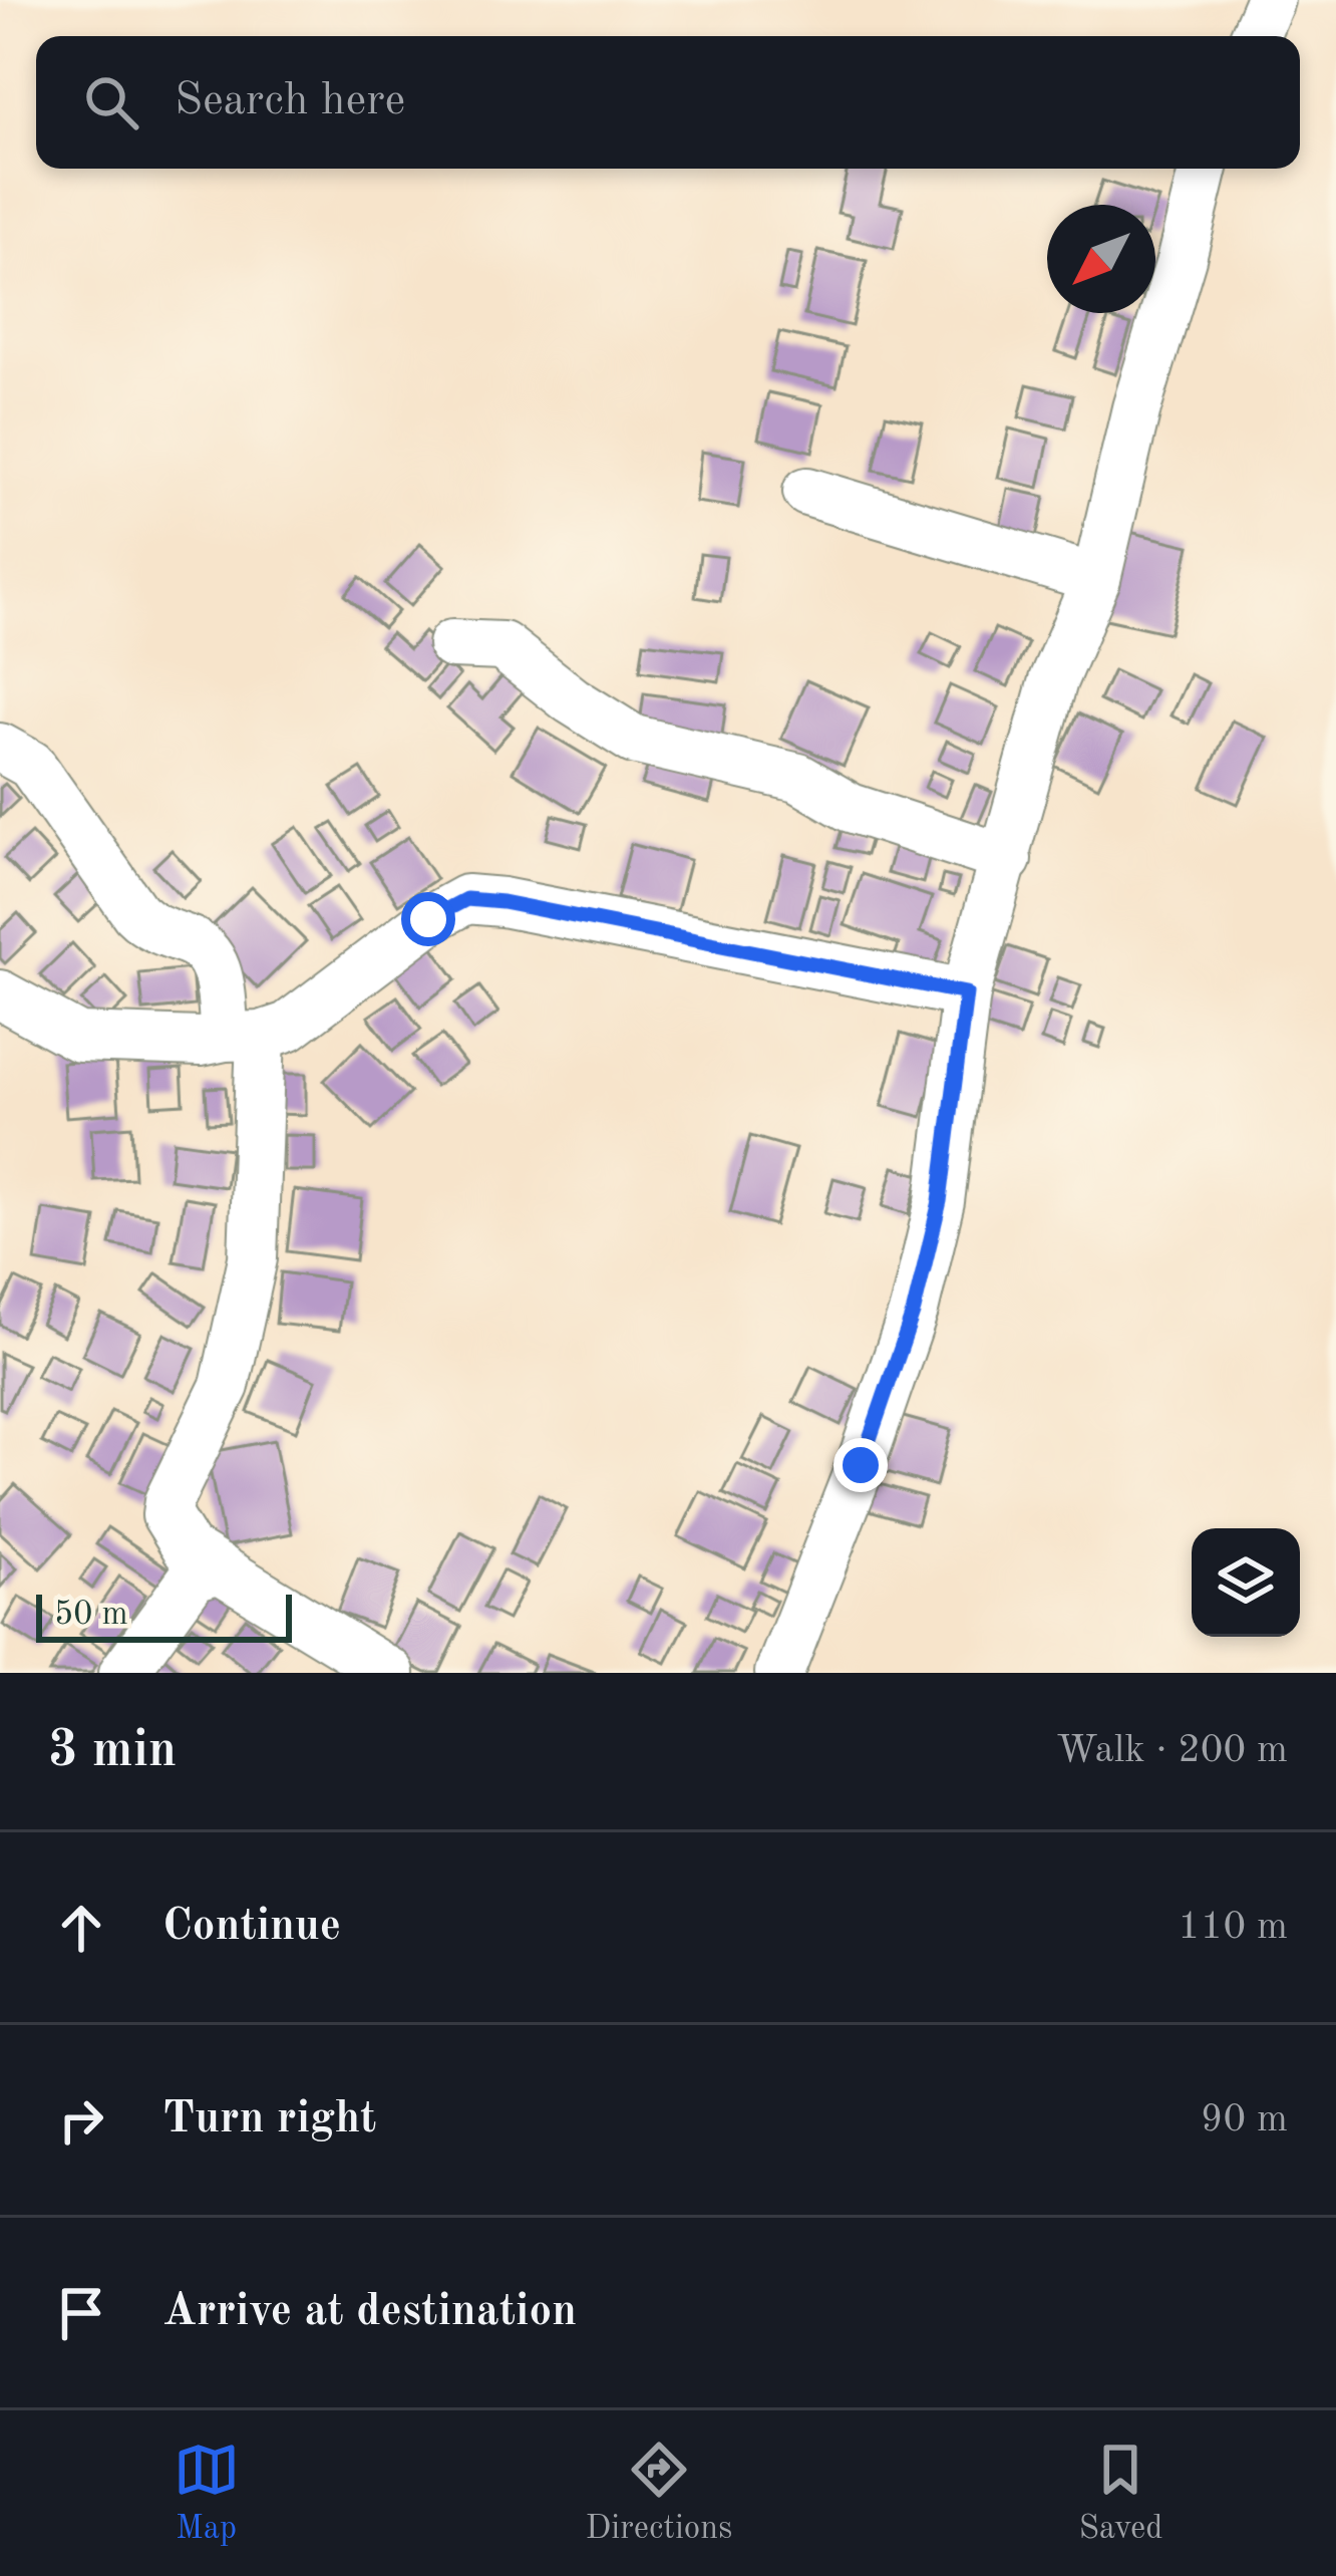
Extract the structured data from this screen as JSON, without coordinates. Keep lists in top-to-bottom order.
{
  "scale_bar": "50 m",
  "north": "bottom left",
  "page": {
    "search": "Search here",
    "scale": "50 m",
    "heading": ["3 min", "Walk · 200 m"],
    "list": [
      ["Continue", "110 m"],
      ["Turn right", "90 m"],
      "Arrive at destination"
    ],
    "nav": ["Map", "Directions", "Saved"]
  }
}
